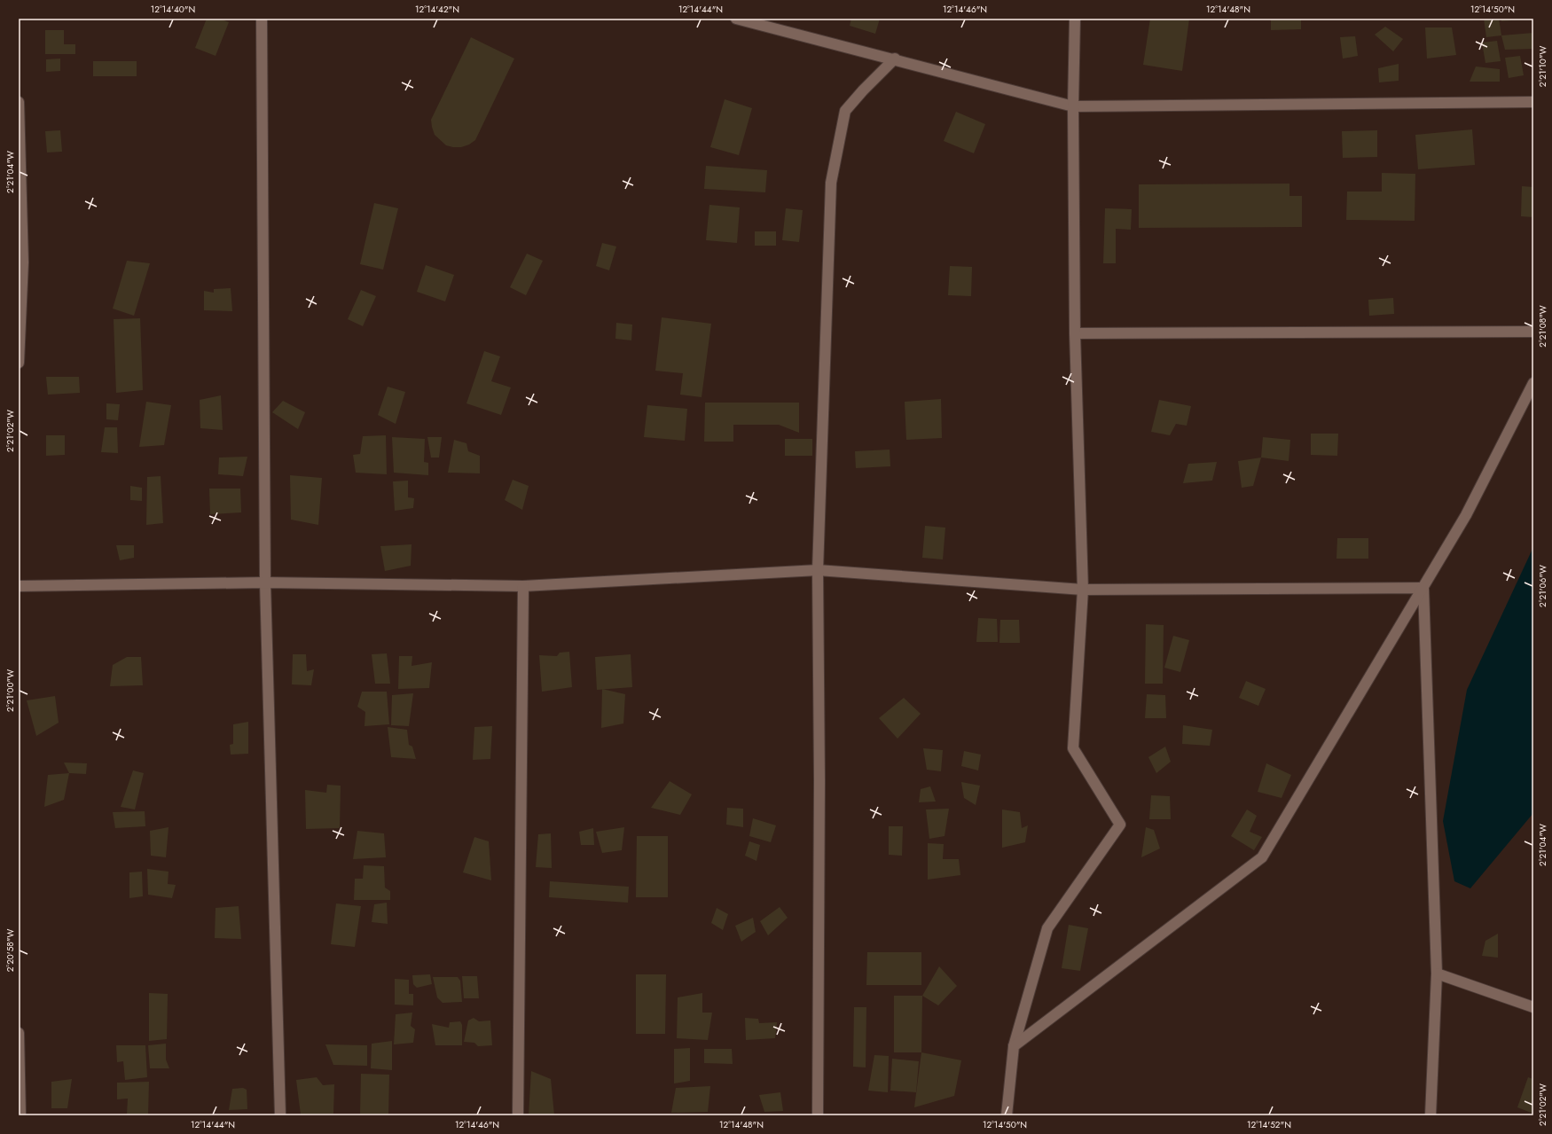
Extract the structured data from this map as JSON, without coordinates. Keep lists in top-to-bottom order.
{
  "coordinates": [
    "12°14'40\"N",
    "12°14'42\"N",
    "12°14'44\"N",
    "12°14'46\"N",
    "12°14'48\"N",
    "12°14'50\"N",
    "2°21'10\"W",
    "2°21'04\"W",
    "2°21'08\"W",
    "2°21'02\"W",
    "2°21'06\"W",
    "2°21'00\"W",
    "2°20'58\"W",
    "12°14'52\"N"
  ]
}
